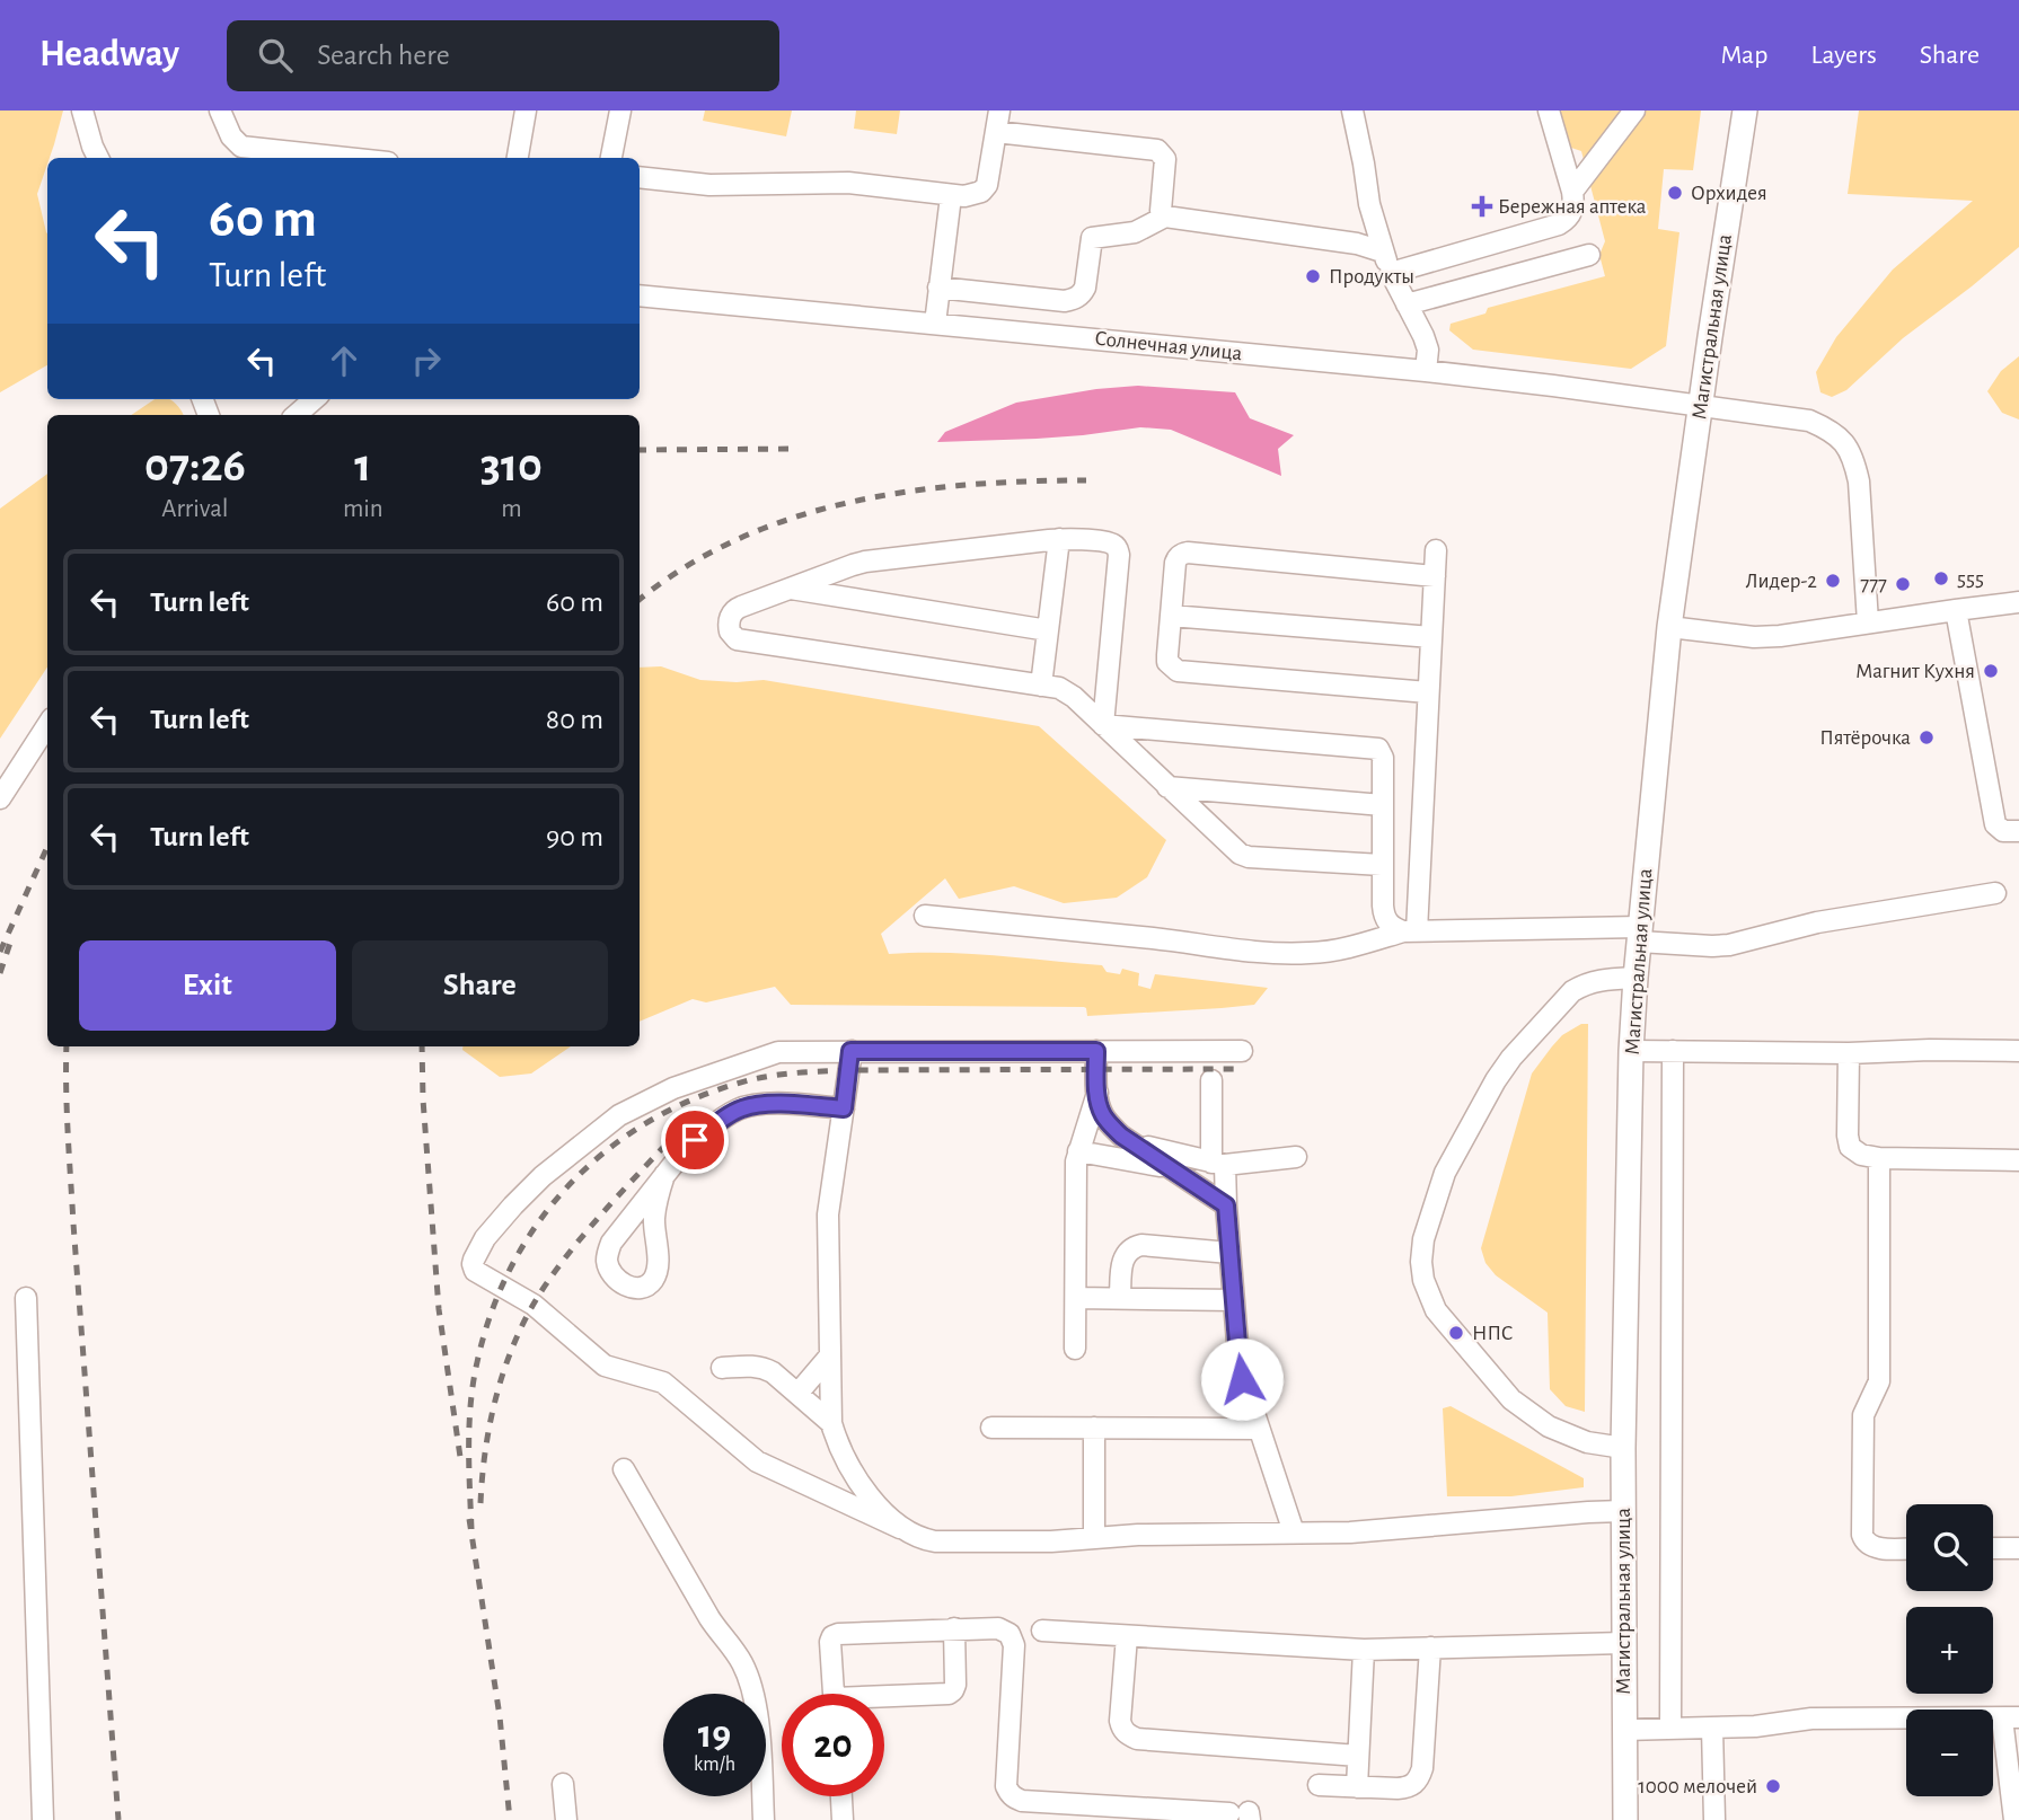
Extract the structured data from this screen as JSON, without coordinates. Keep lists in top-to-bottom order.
{
  "streets": {
    "main road": ["Магистральная улица"],
    "street": ["Солнечная улица"]
  },
  "crossings": [
    ["Магистральная улица", "Солнечная улица"]
  ],
  "places": {
    "other": [
      "Орхидея",
      "Продукты",
      "555",
      "Лидер-2",
      "777",
      "Магнит Кухня",
      "Пятёрочка",
      "НПС",
      "1000 мелочей"
    ],
    "health": ["Бережная аптека"]
  },
  "page": {
    "header": "Headway",
    "search": "Search here",
    "nav": ["Map", "Layers", "Share"],
    "turn": ["60 m", "Turn left"],
    "eta": [
      "07:26",
      "Arrival",
      "1",
      "min",
      "310",
      "m"
    ],
    "list": [
      {
        "name": "Turn left",
        "value": "60 m"
      },
      {
        "name": "Turn left",
        "value": "80 m"
      },
      {
        "name": "Turn left",
        "value": "90 m"
      }
    ],
    "buttons": ["Exit", "Share"],
    "map_buttons": ["+", "−"],
    "speed": "19 km/h",
    "limit": "20"
  }
}
